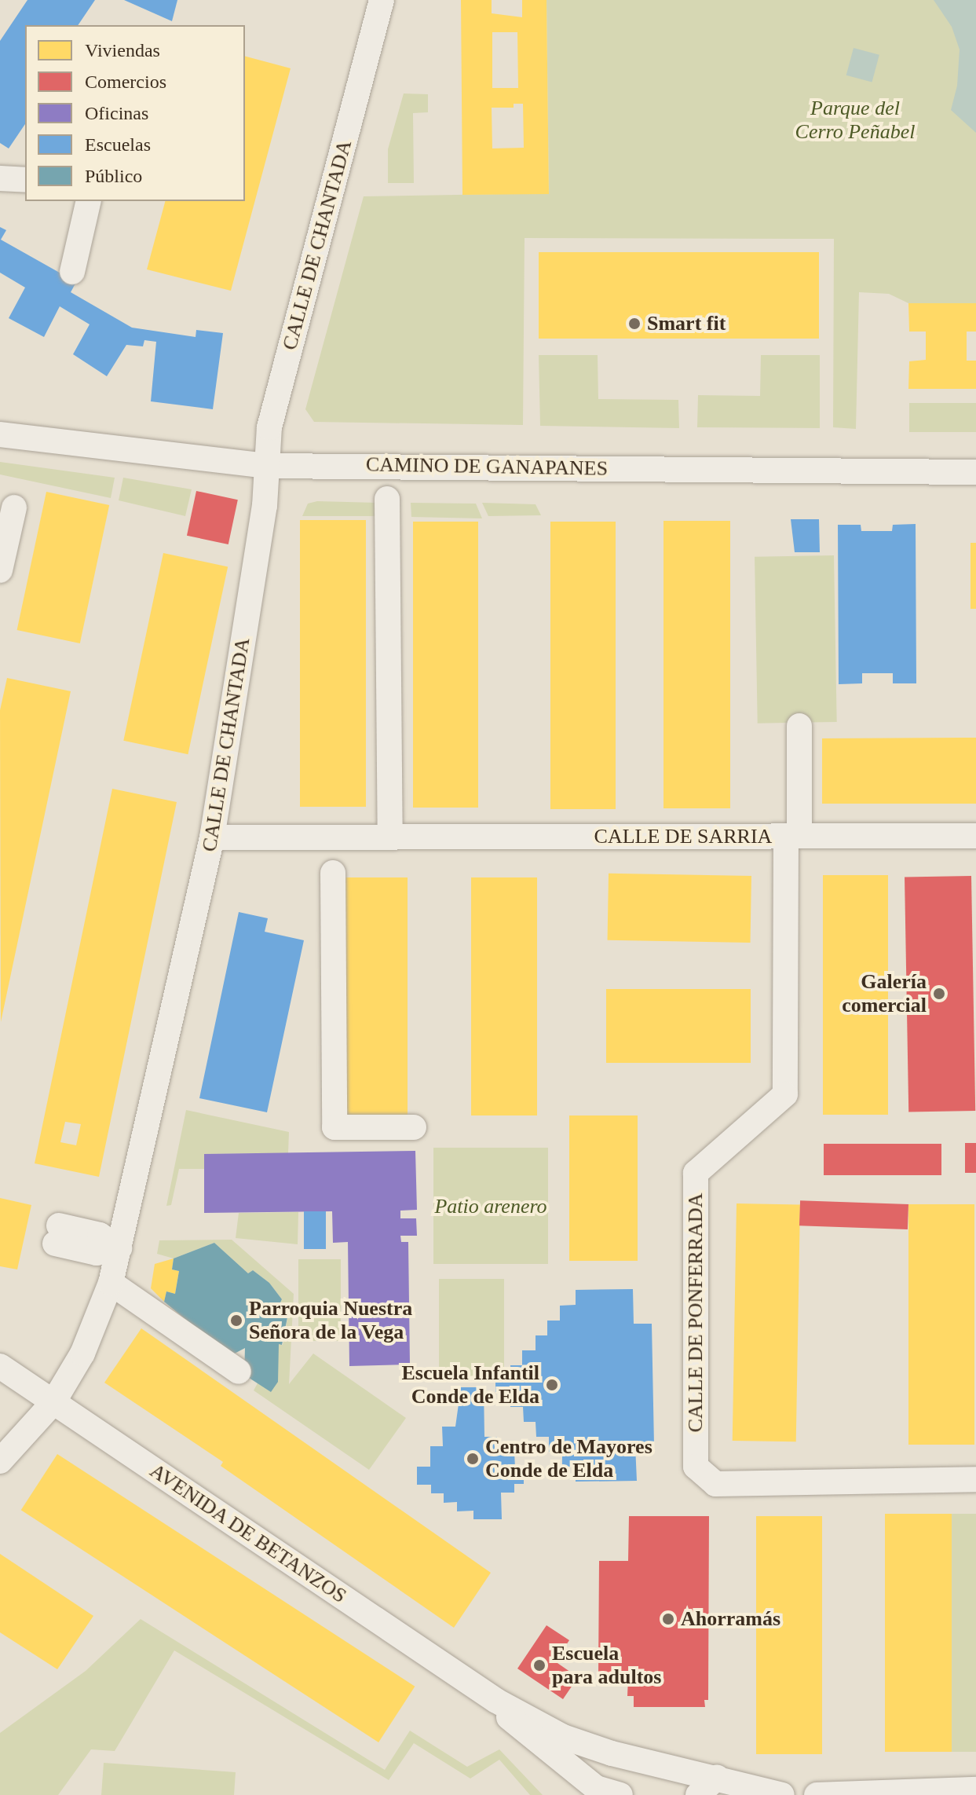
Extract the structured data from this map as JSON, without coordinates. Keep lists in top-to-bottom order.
{
  "streets": {
    "street": [
      "CALLE DE CHANTADA",
      "CAMINO DE GANAPANES",
      "CALLE DE SARRIA",
      "CALLE DE PONFERRADA",
      "AVENIDA DE BETANZOS"
    ]
  },
  "crossings": [
    ["CALLE DE CHANTADA", "CAMINO DE GANAPANES"],
    ["CALLE DE CHANTADA", "CALLE DE SARRIA"],
    ["CALLE DE CHANTADA", "AVENIDA DE BETANZOS"],
    ["CALLE DE SARRIA", "CALLE DE PONFERRADA"]
  ],
  "parks": ["Parque del Cerro Peñabel", "Patio arenero"],
  "places": [
    "Smart fit",
    "Galería comercial",
    "Parroquia Nuestra Señora de la Vega",
    "Escuela Infantil Conde de Elda",
    "Centro de Mayores Conde de Elda",
    "Ahorramás",
    "Escuela para adultos"
  ],
  "legend": [
    "Viviendas",
    "Comercios",
    "Oficinas",
    "Escuelas",
    "Público"
  ]
}
